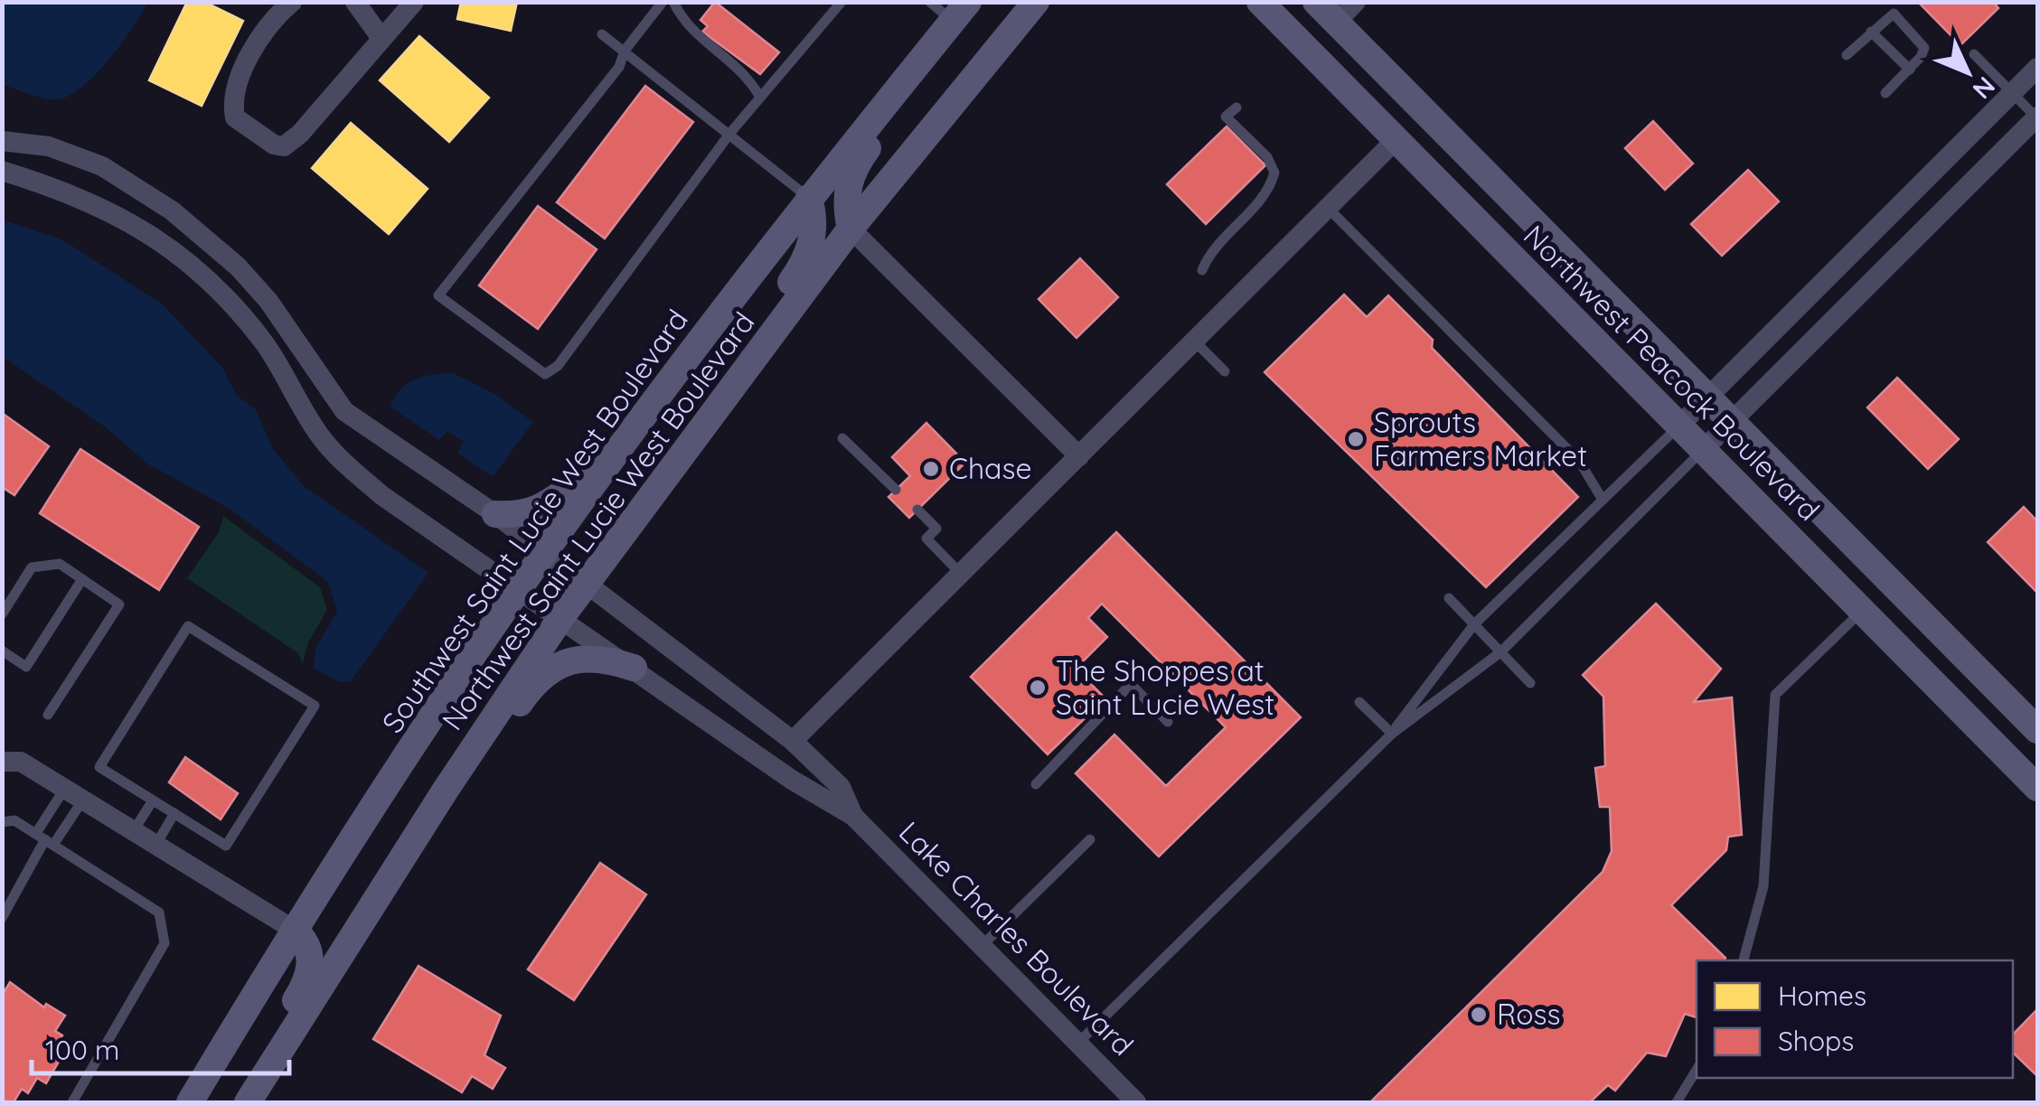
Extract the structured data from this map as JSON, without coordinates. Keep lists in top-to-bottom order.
{
  "streets": {
    "main road": ["Northwest Peacock Boulevard", "Southwest Saint Lucie West Boulevard", "Northwest Saint Lucie West Boulevard"],
    "street": ["Lake Charles Boulevard"]
  },
  "places": [
    "Sprouts Farmers Market",
    "Chase",
    "The Shoppes at Saint Lucie West",
    "Ross"
  ],
  "legend": ["Homes", "Shops"],
  "scale_bar": "100 m",
  "north": "bottom right"
}
